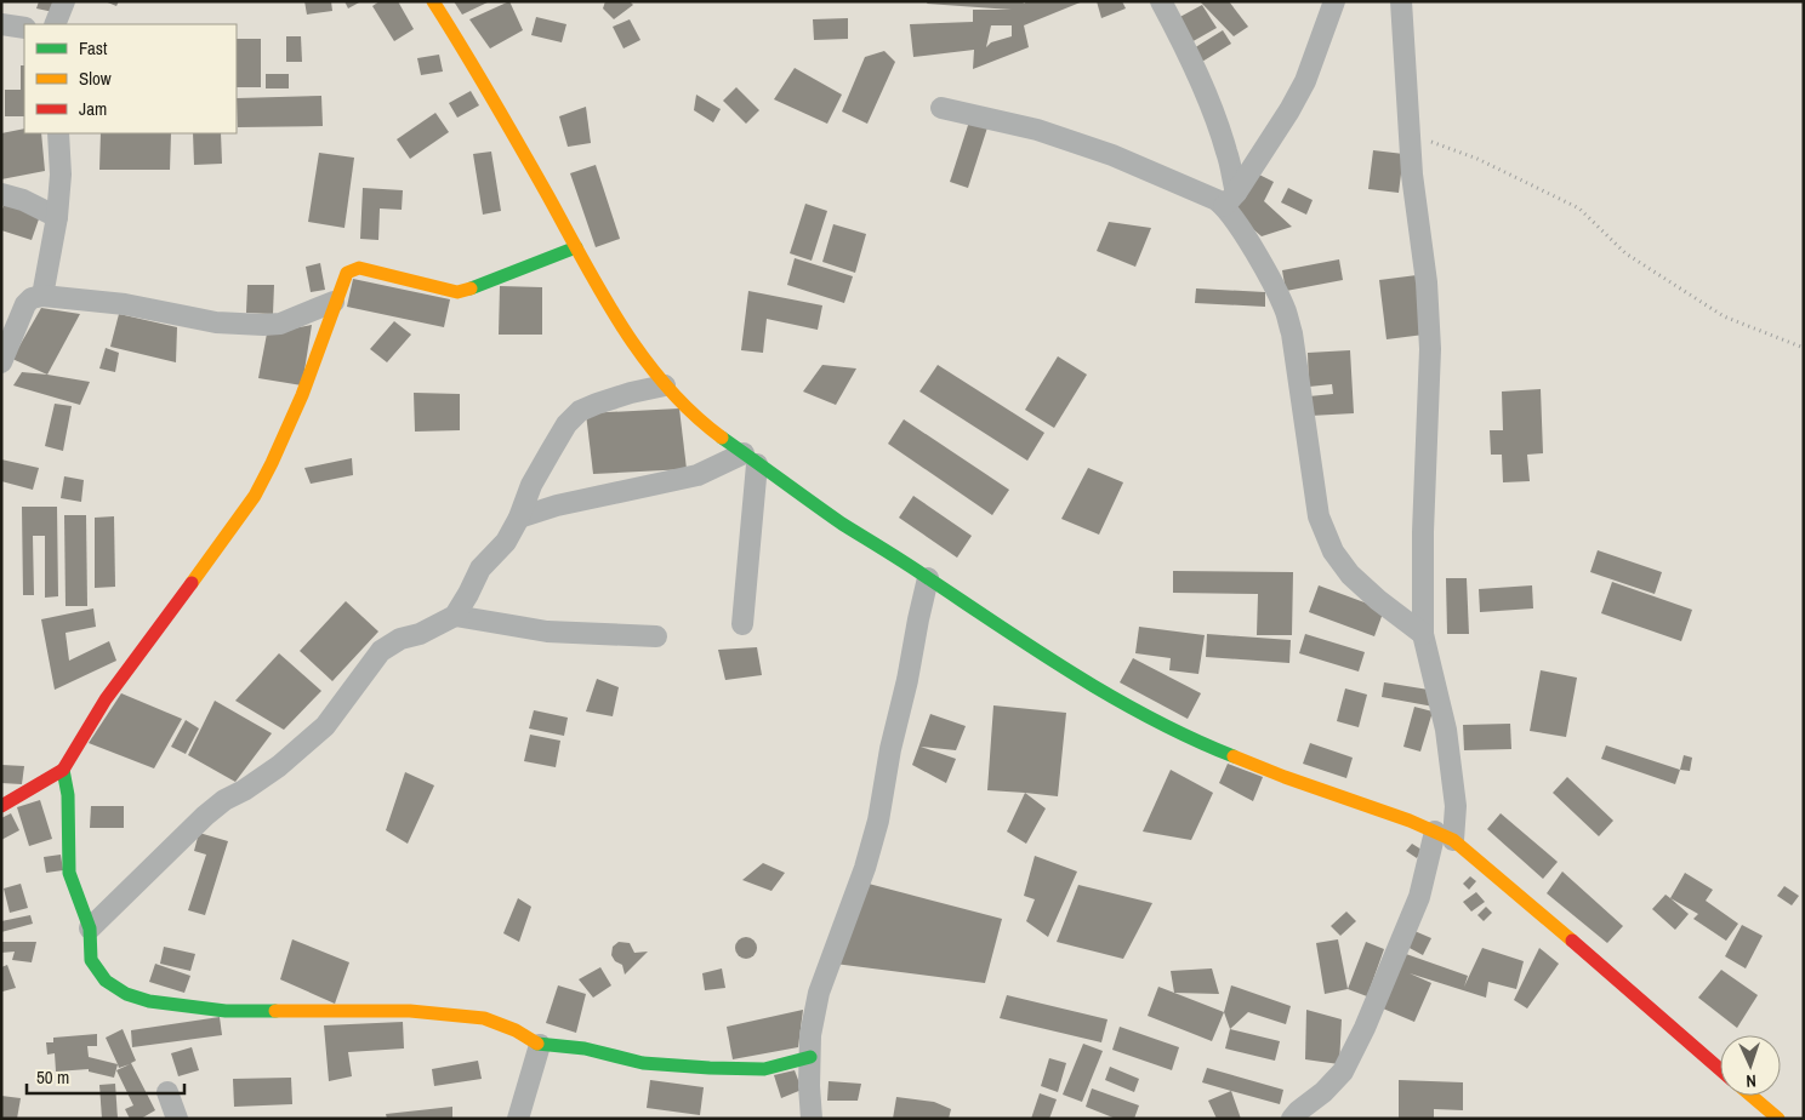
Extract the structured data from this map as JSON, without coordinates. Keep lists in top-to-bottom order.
{
  "legend": ["Fast", "Slow", "Jam"],
  "scale_bar": "50 m",
  "north": "bottom"
}
